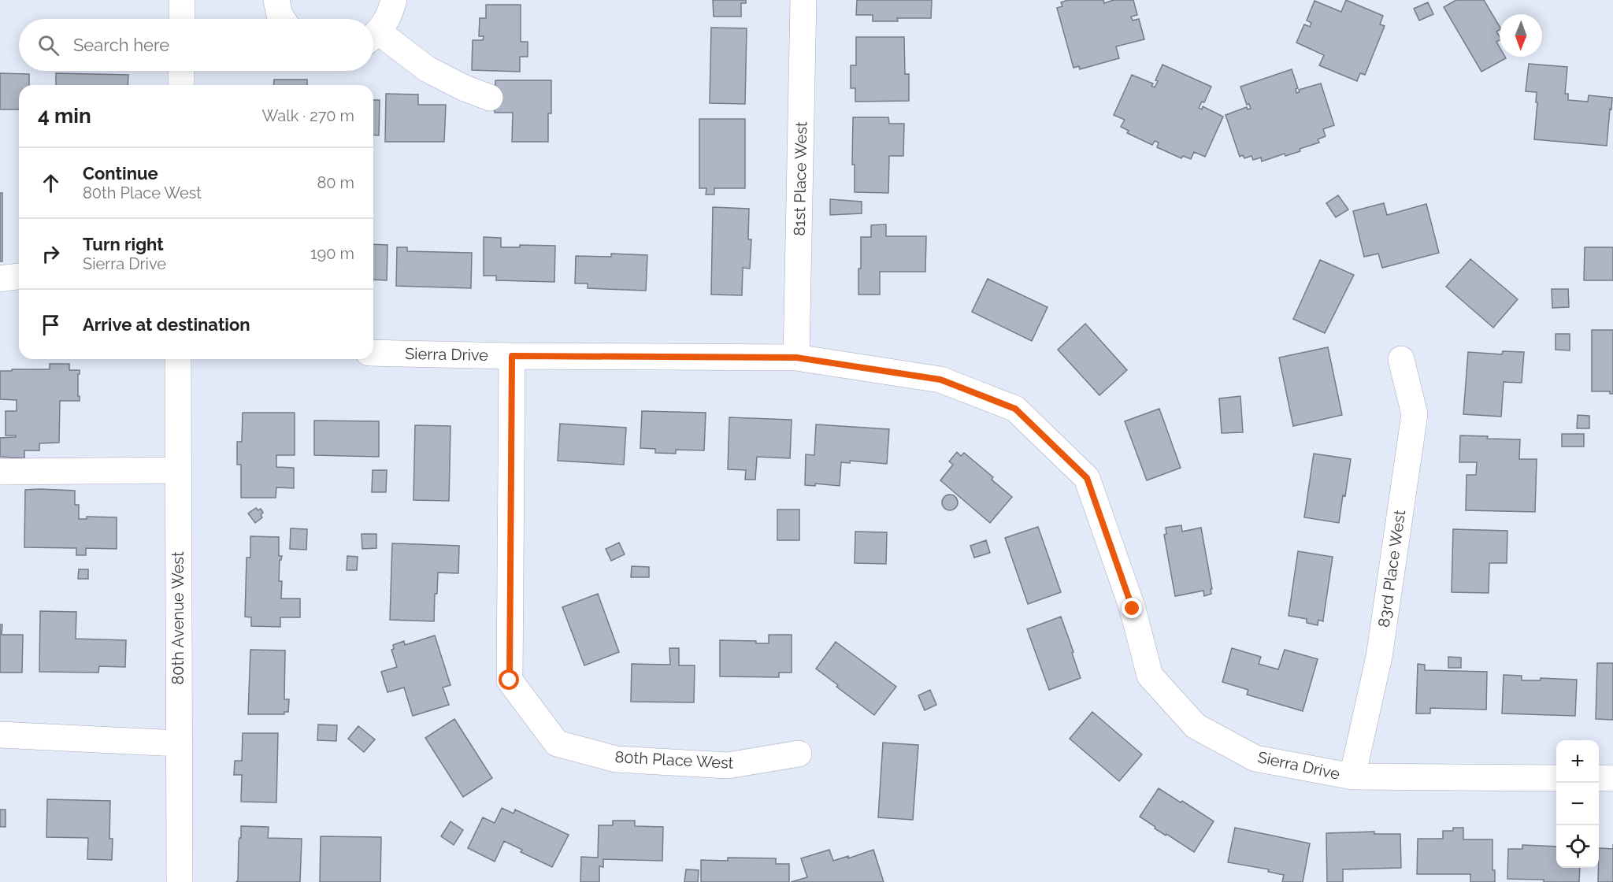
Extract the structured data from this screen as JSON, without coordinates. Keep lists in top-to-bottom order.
{
  "streets": {
    "street": [
      "81st Place West",
      "Sierra Drive",
      "83rd Place West",
      "80th Avenue West",
      "80th Place West"
    ]
  },
  "crossings": [
    ["81st Place West", "Sierra Drive"],
    ["Sierra Drive", "83rd Place West"],
    ["Sierra Drive", "80th Place West"]
  ],
  "north": "bottom",
  "page": {
    "search": "Search here",
    "heading": ["4 min", "Walk · 270 m"],
    "list": [
      ["Continue", "80th Place West", "80 m"],
      ["Turn right", "Sierra Drive", "190 m"],
      "Arrive at destination"
    ],
    "map_buttons": ["+", "−"]
  }
}
